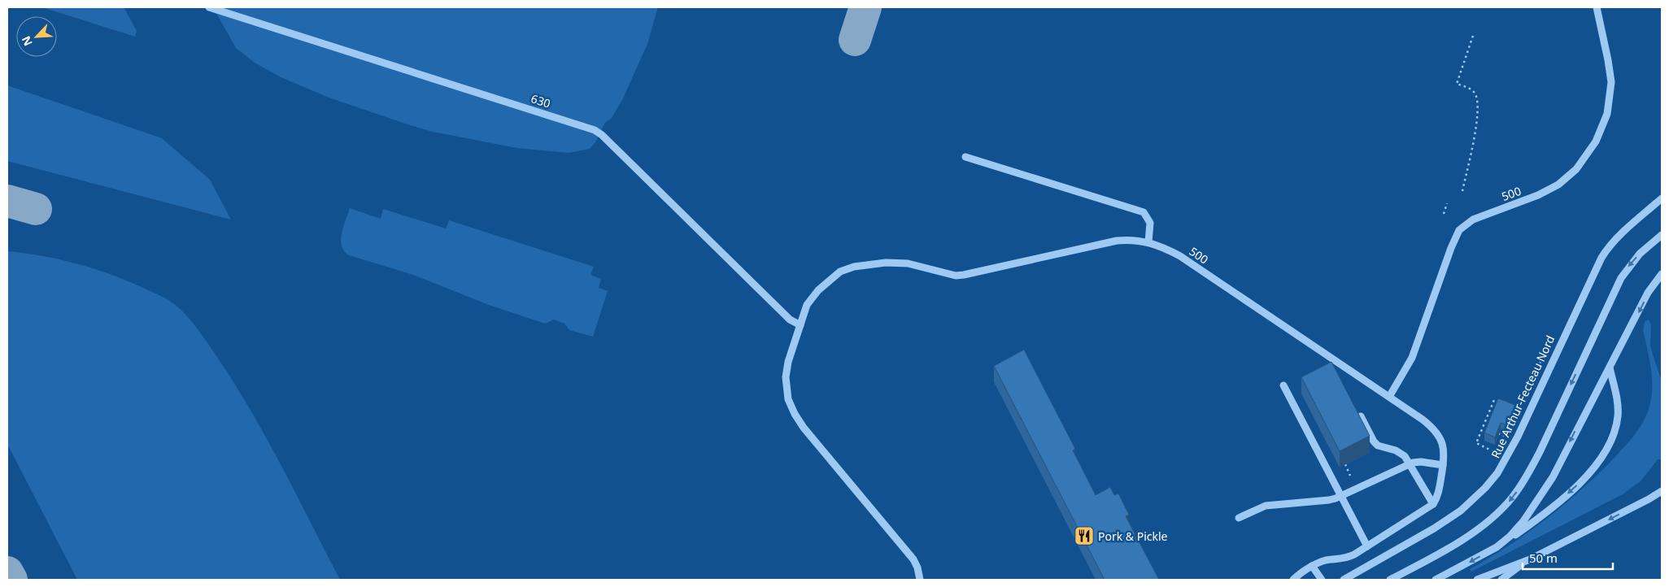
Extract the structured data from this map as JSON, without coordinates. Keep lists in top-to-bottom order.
{
  "streets": {
    "street": ["630", "500", "Rue Arthur-Fecteau Nord"]
  },
  "crossings": [
    ["630", "500"]
  ],
  "places": {
    "restaurant": ["Pork & Pickle"]
  },
  "scale_bar": "50 m",
  "north": "bottom left"
}
